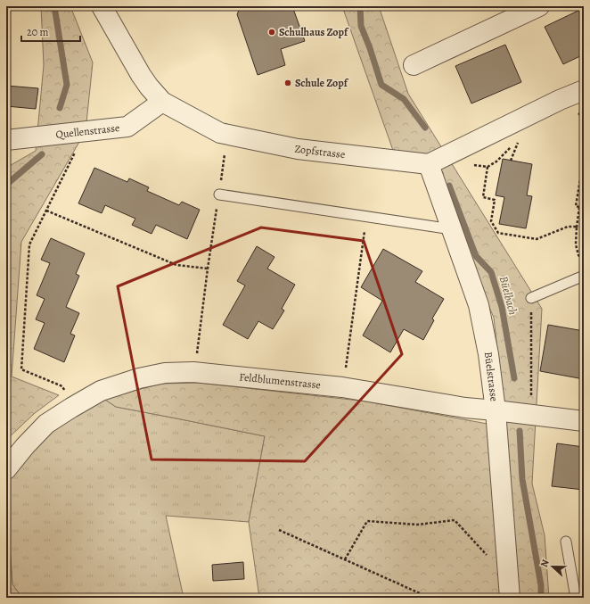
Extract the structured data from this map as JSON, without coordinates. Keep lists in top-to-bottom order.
{
  "streets": {
    "street": [
      "Quellenstrasse",
      "Zopfstrasse",
      "Büelstrasse",
      "Feldblumenstrasse"
    ]
  },
  "crossings": [
    ["Quellenstrasse", "Zopfstrasse"],
    ["Zopfstrasse", "Büelstrasse"],
    ["Büelstrasse", "Feldblumenstrasse"]
  ],
  "water": ["Büelbach"],
  "places": ["Schulhaus Zopf", "Schule Zopf"],
  "scale_bar": "20 m",
  "north": "left"
}
